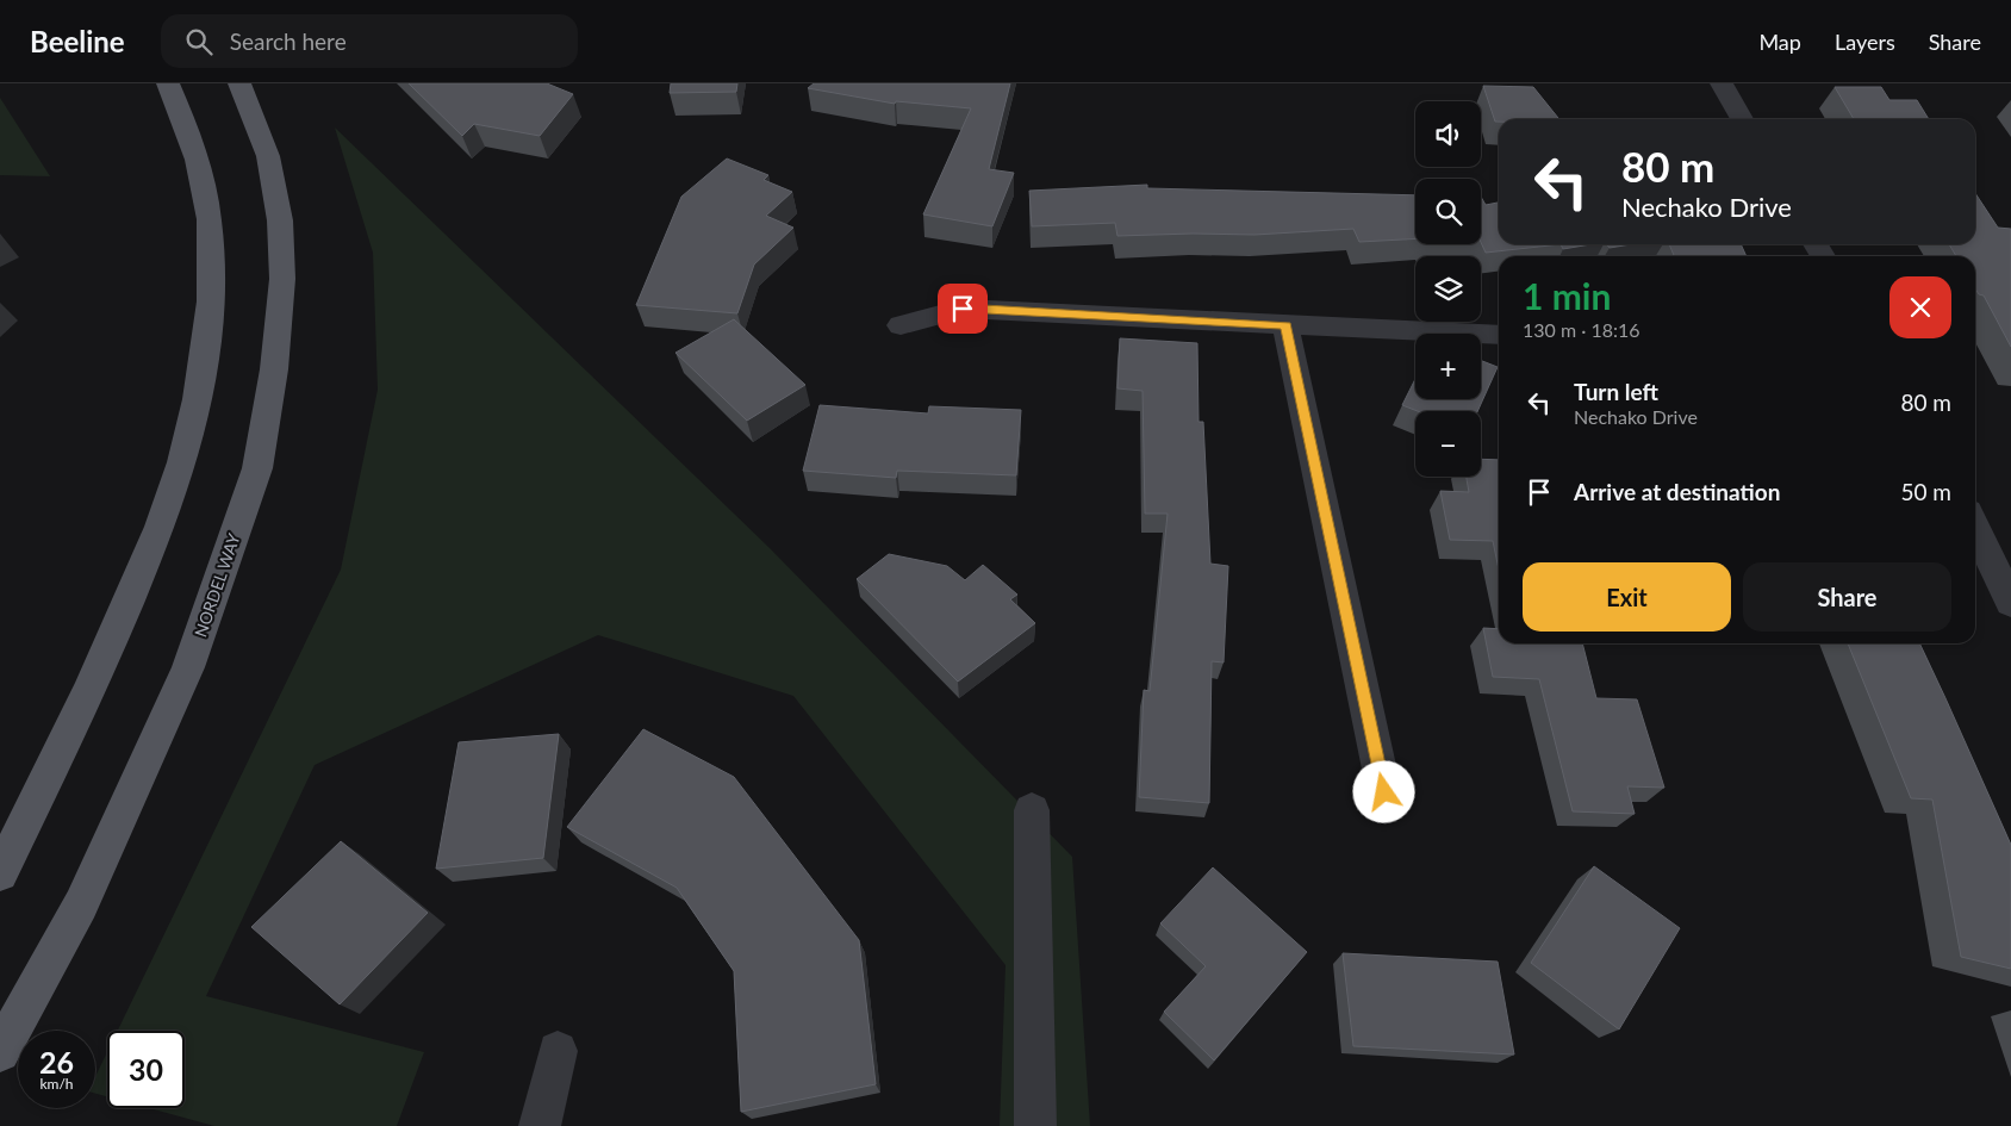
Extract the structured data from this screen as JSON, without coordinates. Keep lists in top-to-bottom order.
{
  "streets": {
    "main road": ["NORDEL WAY"]
  },
  "page": {
    "header": "Beeline",
    "search": "Search here",
    "nav": ["Map", "Layers", "Share"],
    "map_buttons": ["+", "−"],
    "turn": ["80 m", "Nechako Drive"],
    "heading": ["1 min", "130 m · 18:16"],
    "list": [
      {
        "name": "Turn left",
        "note": "Nechako Drive",
        "value": "80 m"
      },
      {
        "name": "Arrive at destination",
        "value": "50 m"
      }
    ],
    "buttons": ["Exit", "Share"],
    "speed": "26 km/h",
    "limit": "30"
  }
}
